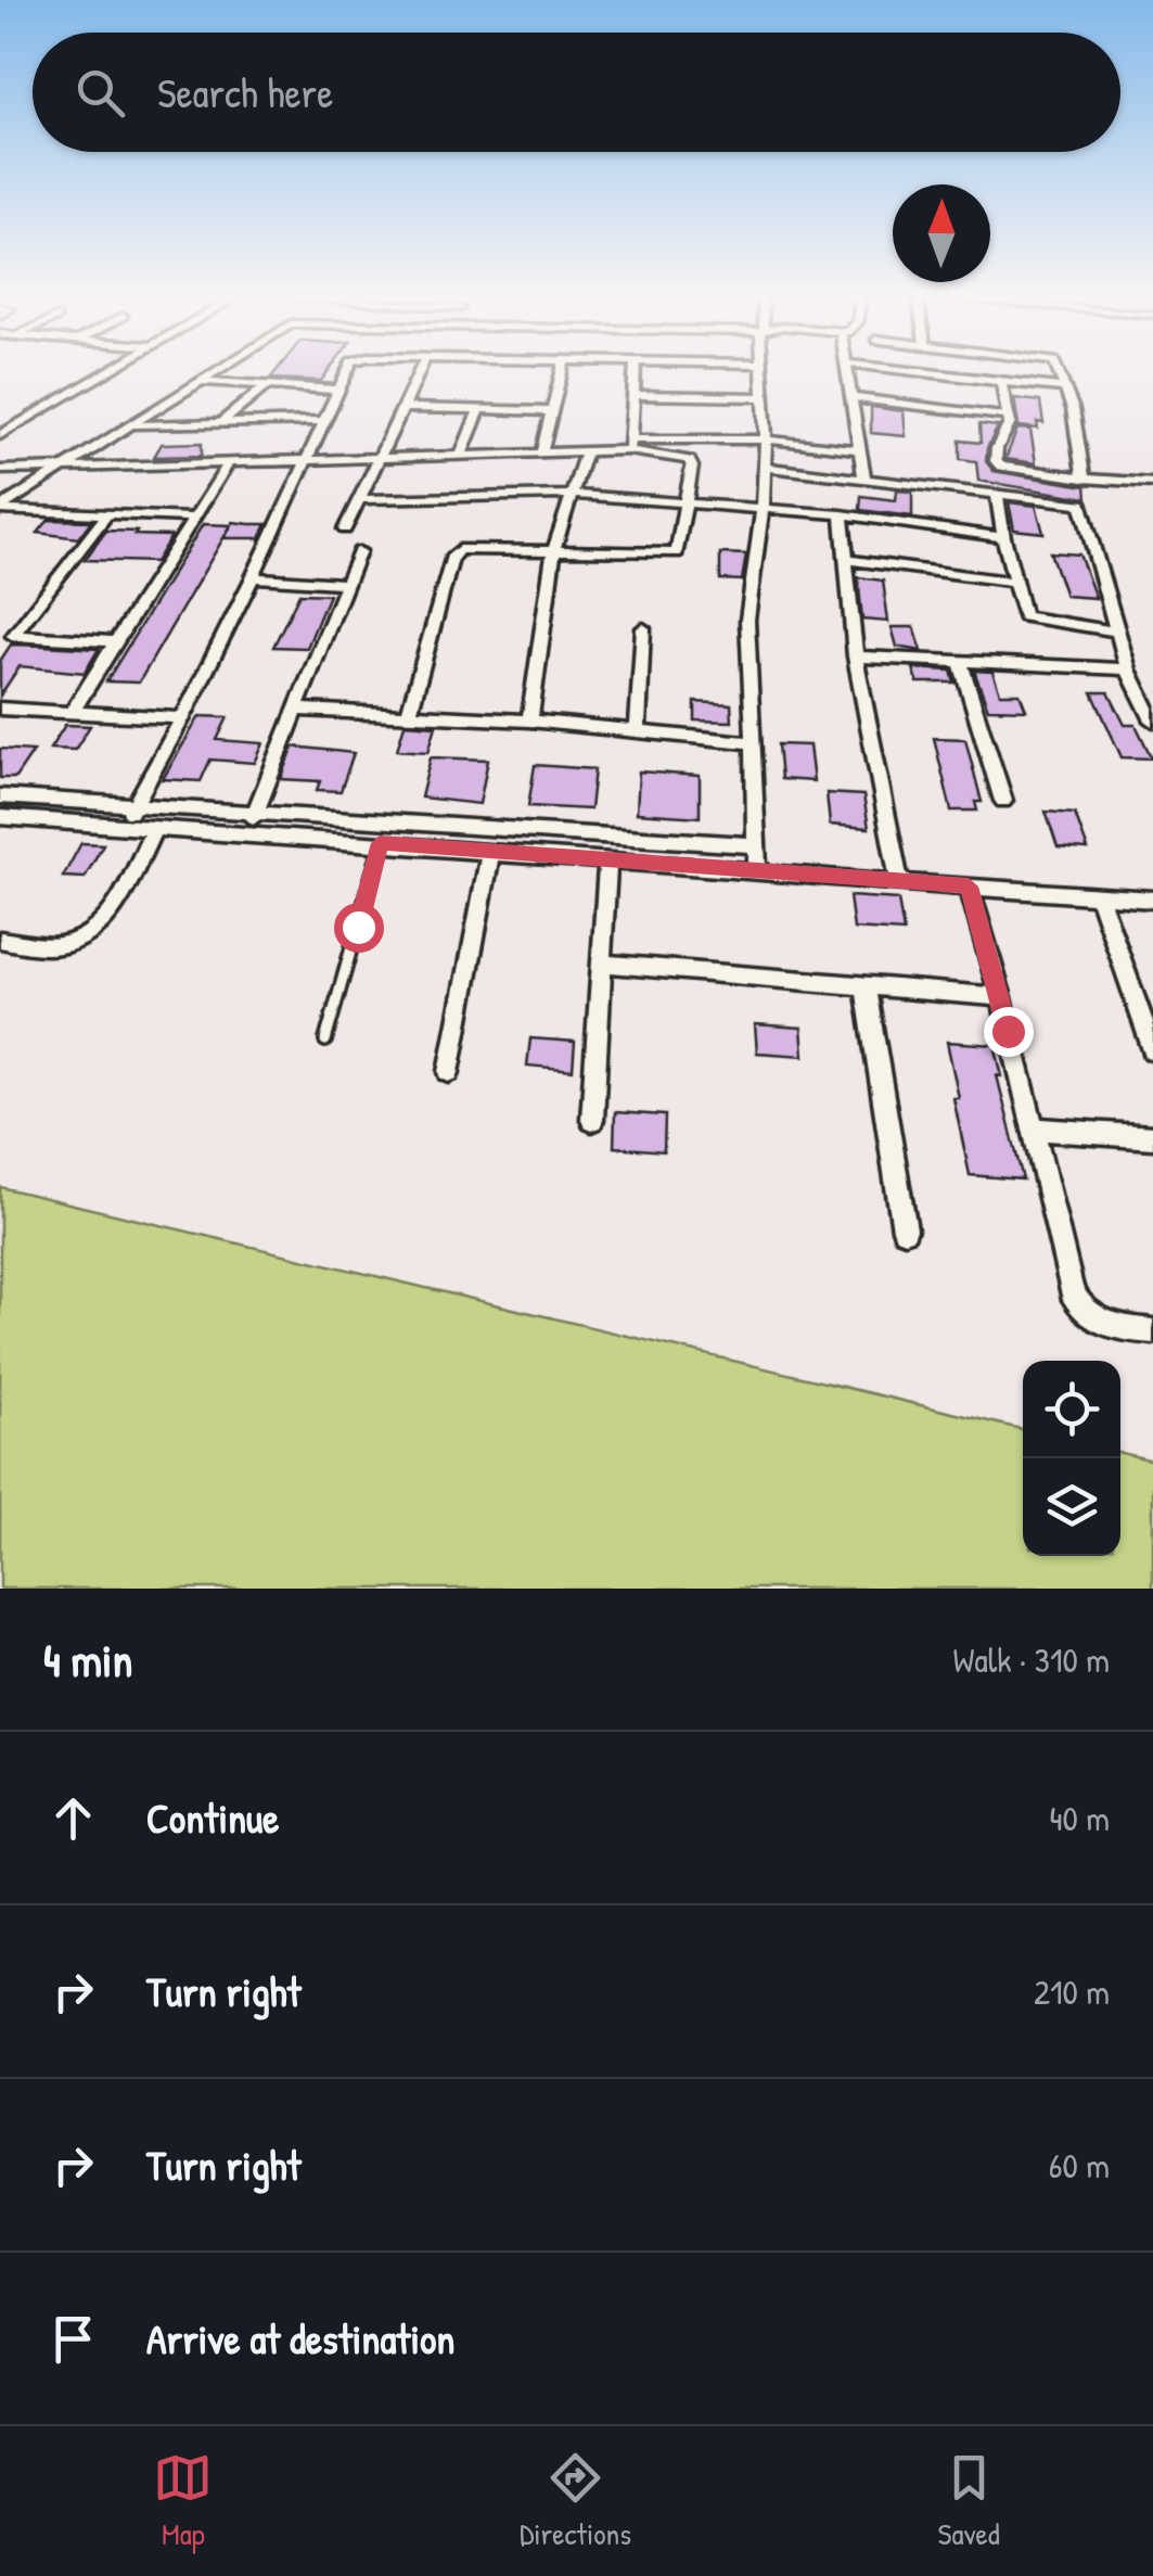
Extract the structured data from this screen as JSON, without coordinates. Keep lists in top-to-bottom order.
{
  "north": "top",
  "page": {
    "search": "Search here",
    "heading": ["4 min", "Walk · 310 m"],
    "list": [
      ["Continue", "40 m"],
      ["Turn right", "210 m"],
      ["Turn right", "60 m"],
      "Arrive at destination"
    ],
    "nav": ["Map", "Directions", "Saved"]
  }
}
